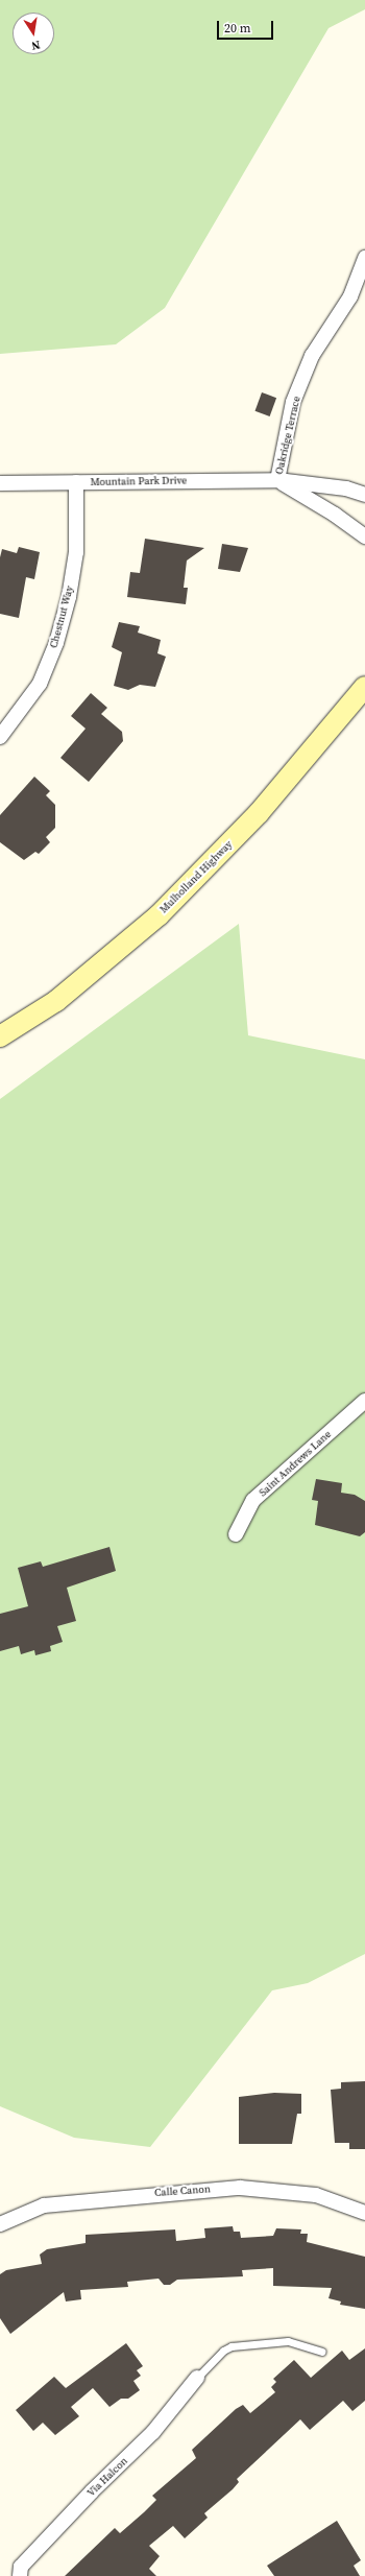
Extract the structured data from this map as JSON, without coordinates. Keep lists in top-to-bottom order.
{
  "streets": {
    "main road": ["Mulholland Highway"],
    "street": [
      "Oakridge Terrace",
      "Mountain Park Drive",
      "Chestnut Way",
      "Saint Andrews Lane",
      "Calle Canon",
      "Via Halcon"
    ]
  },
  "crossings": [
    ["Oakridge Terrace", "Mountain Park Drive"],
    ["Mountain Park Drive", "Chestnut Way"]
  ],
  "scale_bar": "20 m",
  "north": "bottom"
}
